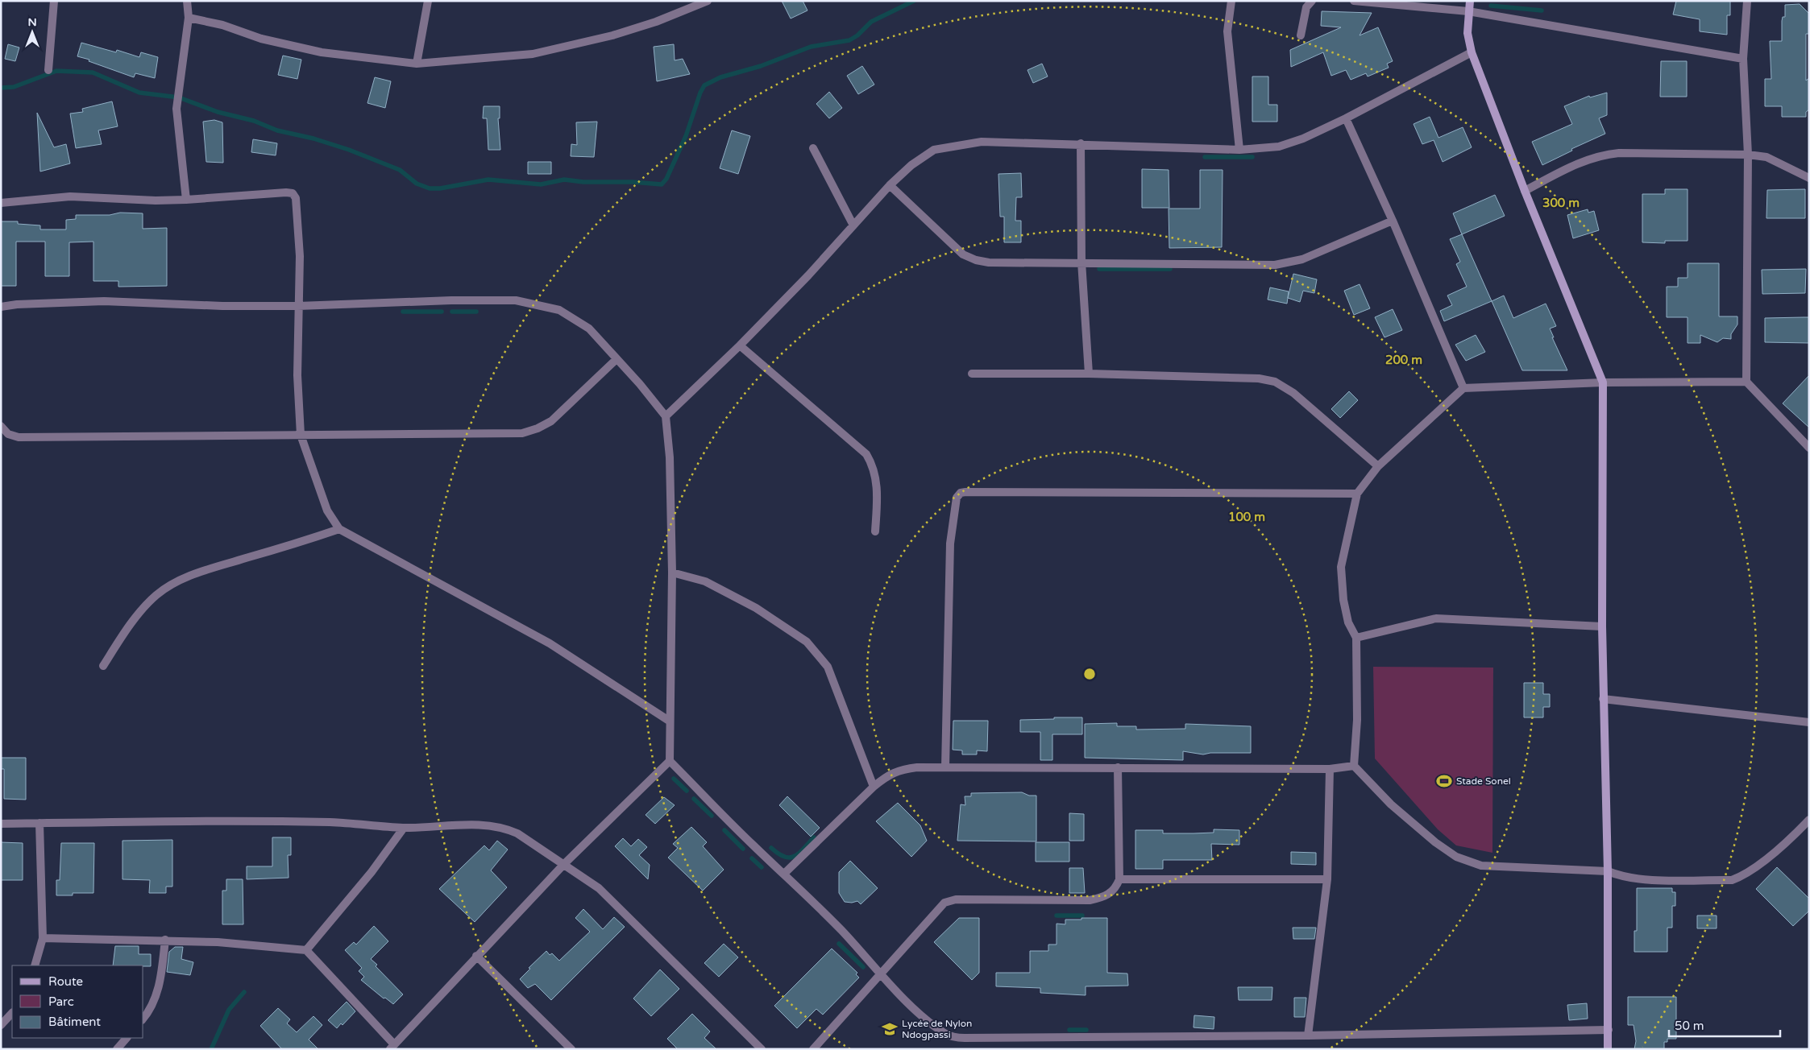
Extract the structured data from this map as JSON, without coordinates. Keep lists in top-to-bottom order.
{
  "places": {
    "sports": ["Stade Sonel"],
    "school or university": ["Lycée de Nylon Ndogpassi"]
  },
  "legend": ["Route", "Parc", "Bâtiment"],
  "scale_bar": "50 m",
  "north": "top",
  "rings": ["300 m", "200 m", "100 m"]
}
